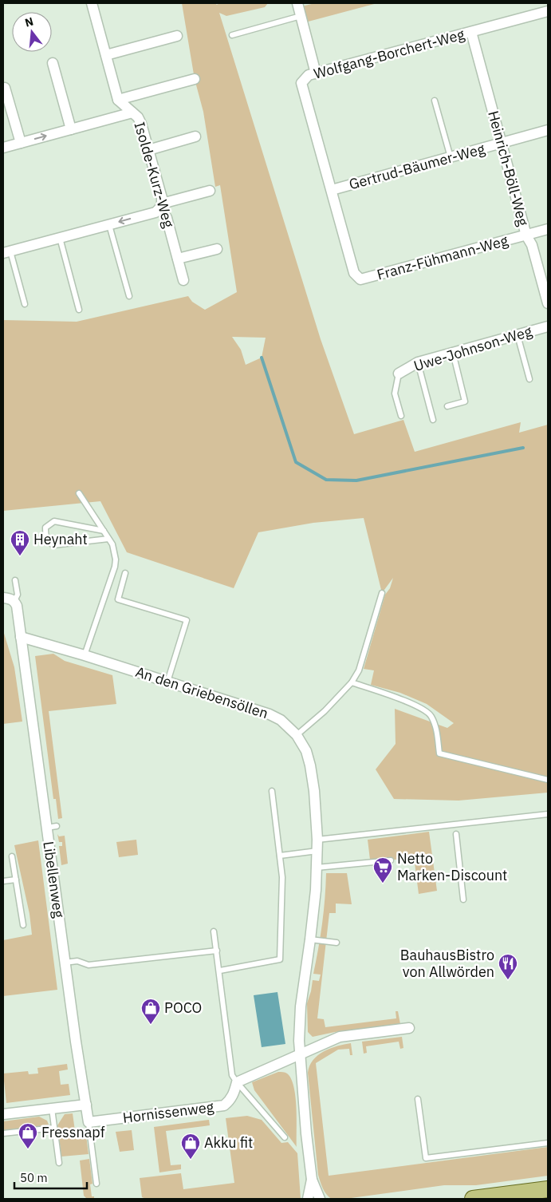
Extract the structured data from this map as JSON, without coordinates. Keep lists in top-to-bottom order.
{
  "streets": {
    "street": [
      "Wolfgang-Borchert-Weg",
      "Gertrud-Bäumer-Weg",
      "Heinrich-Böll-Weg",
      "Isolde-Kurz-Weg",
      "Franz-Fühmann-Weg",
      "Uwe-Johnson-Weg",
      "An den Griebensöllen",
      "Libellenweg",
      "Hornissenweg"
    ]
  },
  "crossings": [
    ["Wolfgang-Borchert-Weg", "Gertrud-Bäumer-Weg"],
    ["Wolfgang-Borchert-Weg", "Heinrich-Böll-Weg"],
    ["Wolfgang-Borchert-Weg", "Franz-Fühmann-Weg"],
    ["Gertrud-Bäumer-Weg", "Heinrich-Böll-Weg"],
    ["Gertrud-Bäumer-Weg", "Franz-Fühmann-Weg"],
    ["Heinrich-Böll-Weg", "Franz-Fühmann-Weg"],
    ["An den Griebensöllen", "Libellenweg"],
    ["Libellenweg", "Hornissenweg"]
  ],
  "places": {
    "building": ["Heynaht"],
    "supermarket": ["Netto Marken-Discount"],
    "restaurant": ["BauhausBistro von Allwörden"],
    "shop": ["POCO", "Fressnapf", "Akku fit"]
  },
  "scale_bar": "50 m",
  "north": "top"
}
